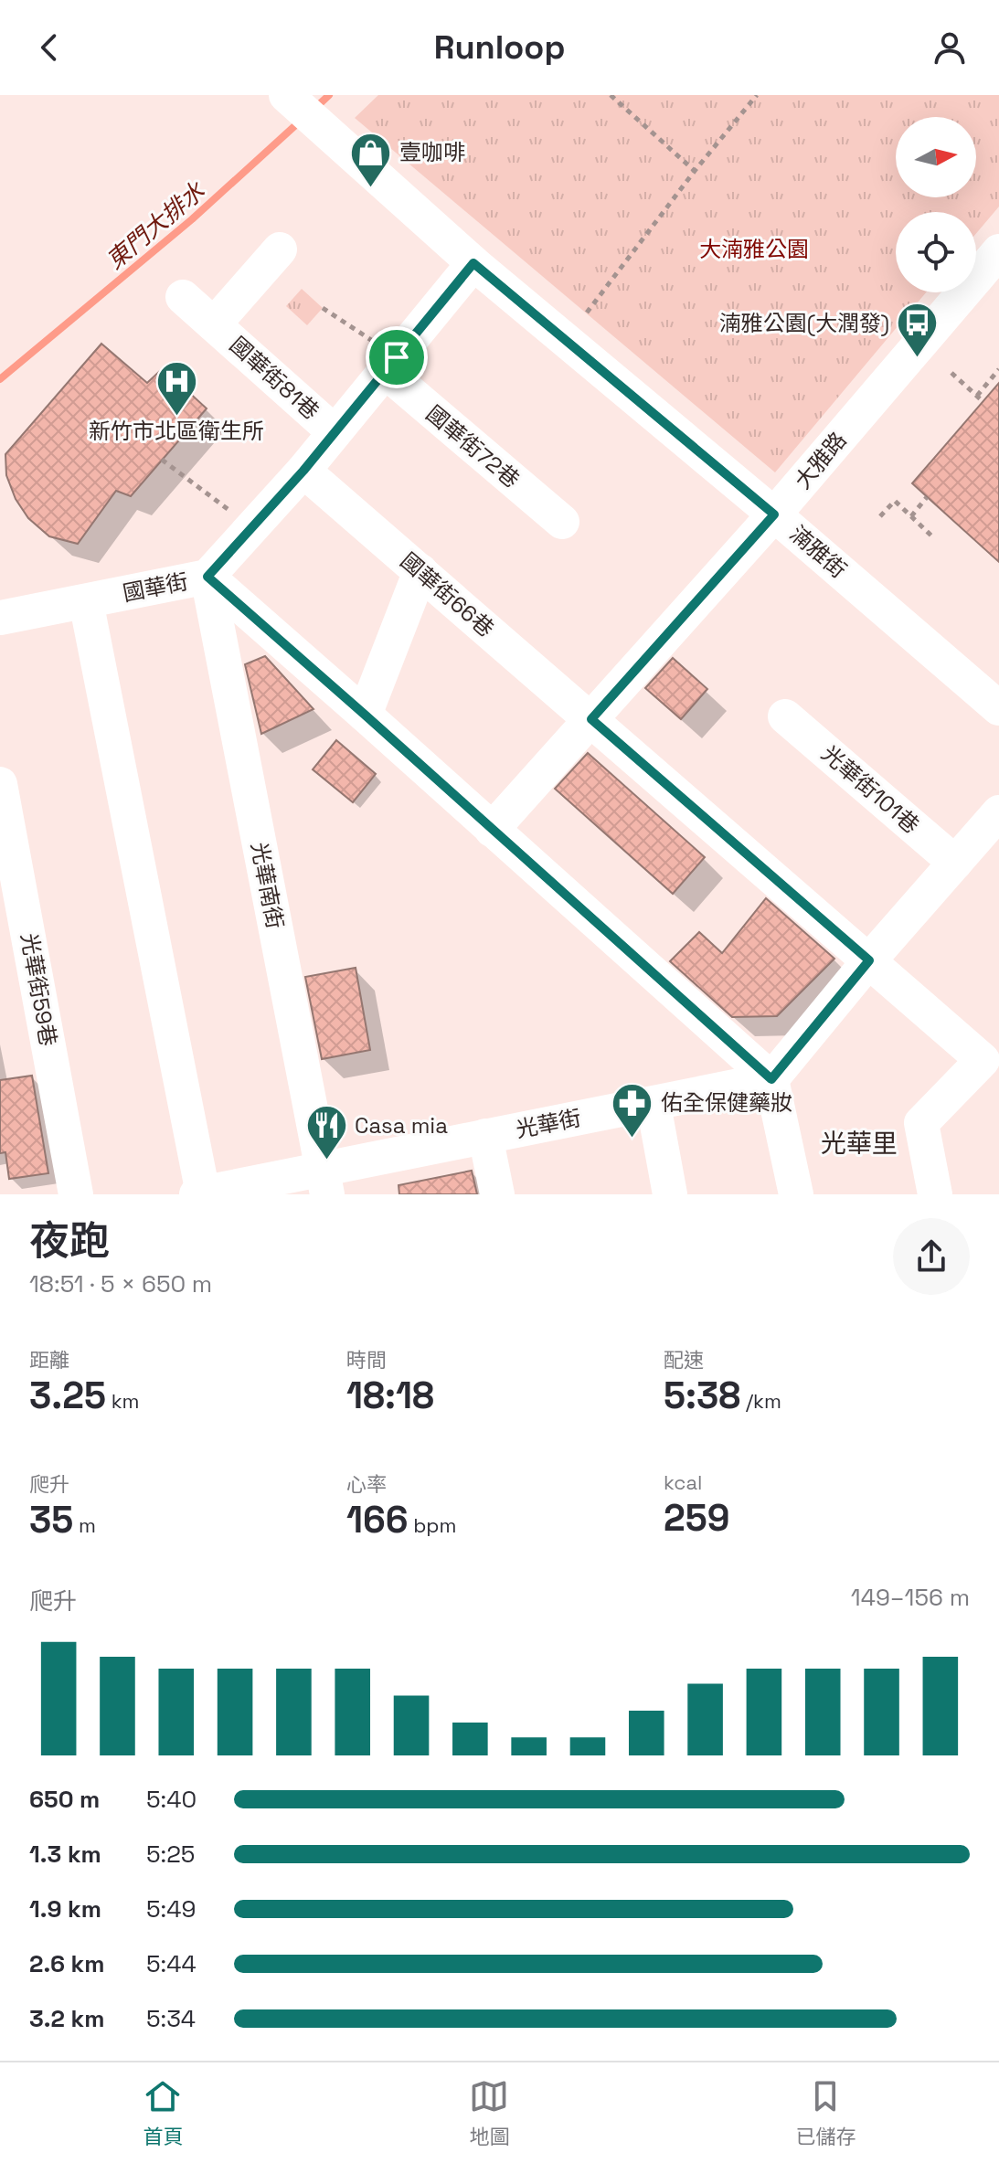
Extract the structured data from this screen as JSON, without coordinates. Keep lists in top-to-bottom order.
{
  "streets": {
    "street": [
      "國華街81巷",
      "國華街72巷",
      "大雅路",
      "湳雅街",
      "國華街",
      "國華街66巷",
      "光華街101巷",
      "光華南街",
      "光華街59巷",
      "光華街"
    ]
  },
  "crossings": [
    ["國華街81巷", "國華街"],
    ["國華街72巷", "國華街"],
    ["大雅路", "湳雅街"],
    ["大雅路", "國華街66巷"],
    ["湳雅街", "國華街"],
    ["國華街", "國華街66巷"],
    ["國華街", "光華南街"],
    ["光華南街", "光華街"]
  ],
  "districts": ["光華里"],
  "water": ["東門大排水"],
  "parks": ["大湳雅公園"],
  "places": {
    "shop": ["壹咖啡"],
    "bus stop": ["湳雅公園(大潤發)"],
    "hospital": ["新竹市北區衛生所"],
    "pharmacy": ["佑全保健藥妝"],
    "restaurant": ["Casa mia"]
  },
  "north": "right",
  "page": {
    "header": "Runloop",
    "heading": ["夜跑", "18:51 · 5 × 650 m"],
    "stats": [
      ["距離", "3.25 km"],
      ["時間", "18:18"],
      ["配速", "5:38 /km"],
      ["爬升", "35 m"],
      ["心率", "166 bpm"],
      ["kcal", "259"]
    ],
    "chart": ["爬升", "149–156 m"],
    "list": [
      {
        "name": "650 m",
        "note": "5:40"
      },
      {
        "name": "1.3 km",
        "note": "5:25"
      },
      {
        "name": "1.9 km",
        "note": "5:49"
      },
      {
        "name": "2.6 km",
        "note": "5:44"
      },
      {
        "name": "3.2 km",
        "note": "5:34"
      }
    ],
    "tabs": ["首頁", "地圖", "已儲存"]
  }
}
